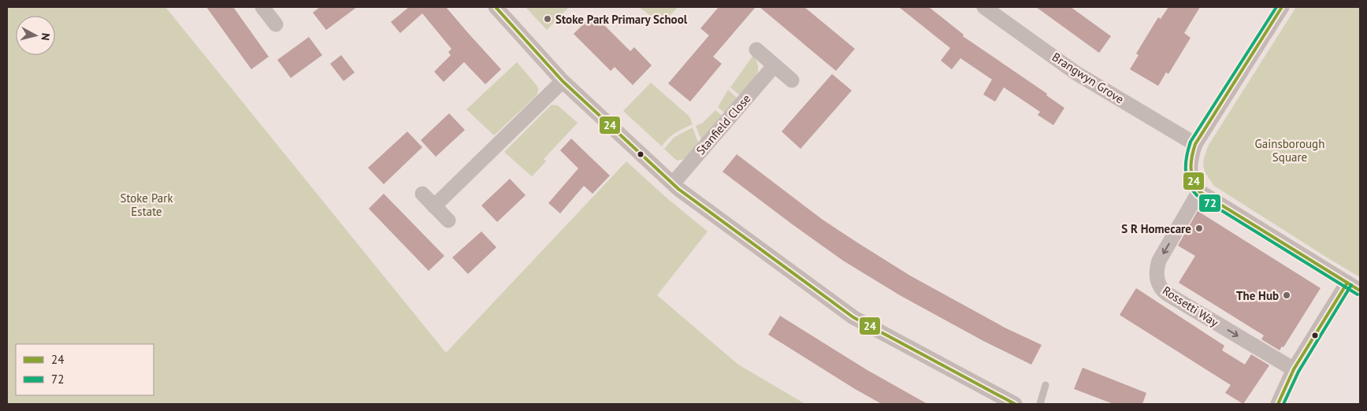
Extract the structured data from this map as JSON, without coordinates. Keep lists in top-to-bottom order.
{
  "streets": {
    "street": ["Brangwyn Grove", "Stanfield Close", "Rossetti Way"]
  },
  "parks": ["Gainsborough Square", "Stoke Park Estate"],
  "places": ["Stoke Park Primary School", "S R Homecare", "The Hub"],
  "lines": ["transit line 24", "transit line 72"],
  "legend": ["24", "72"],
  "north": "right"
}
